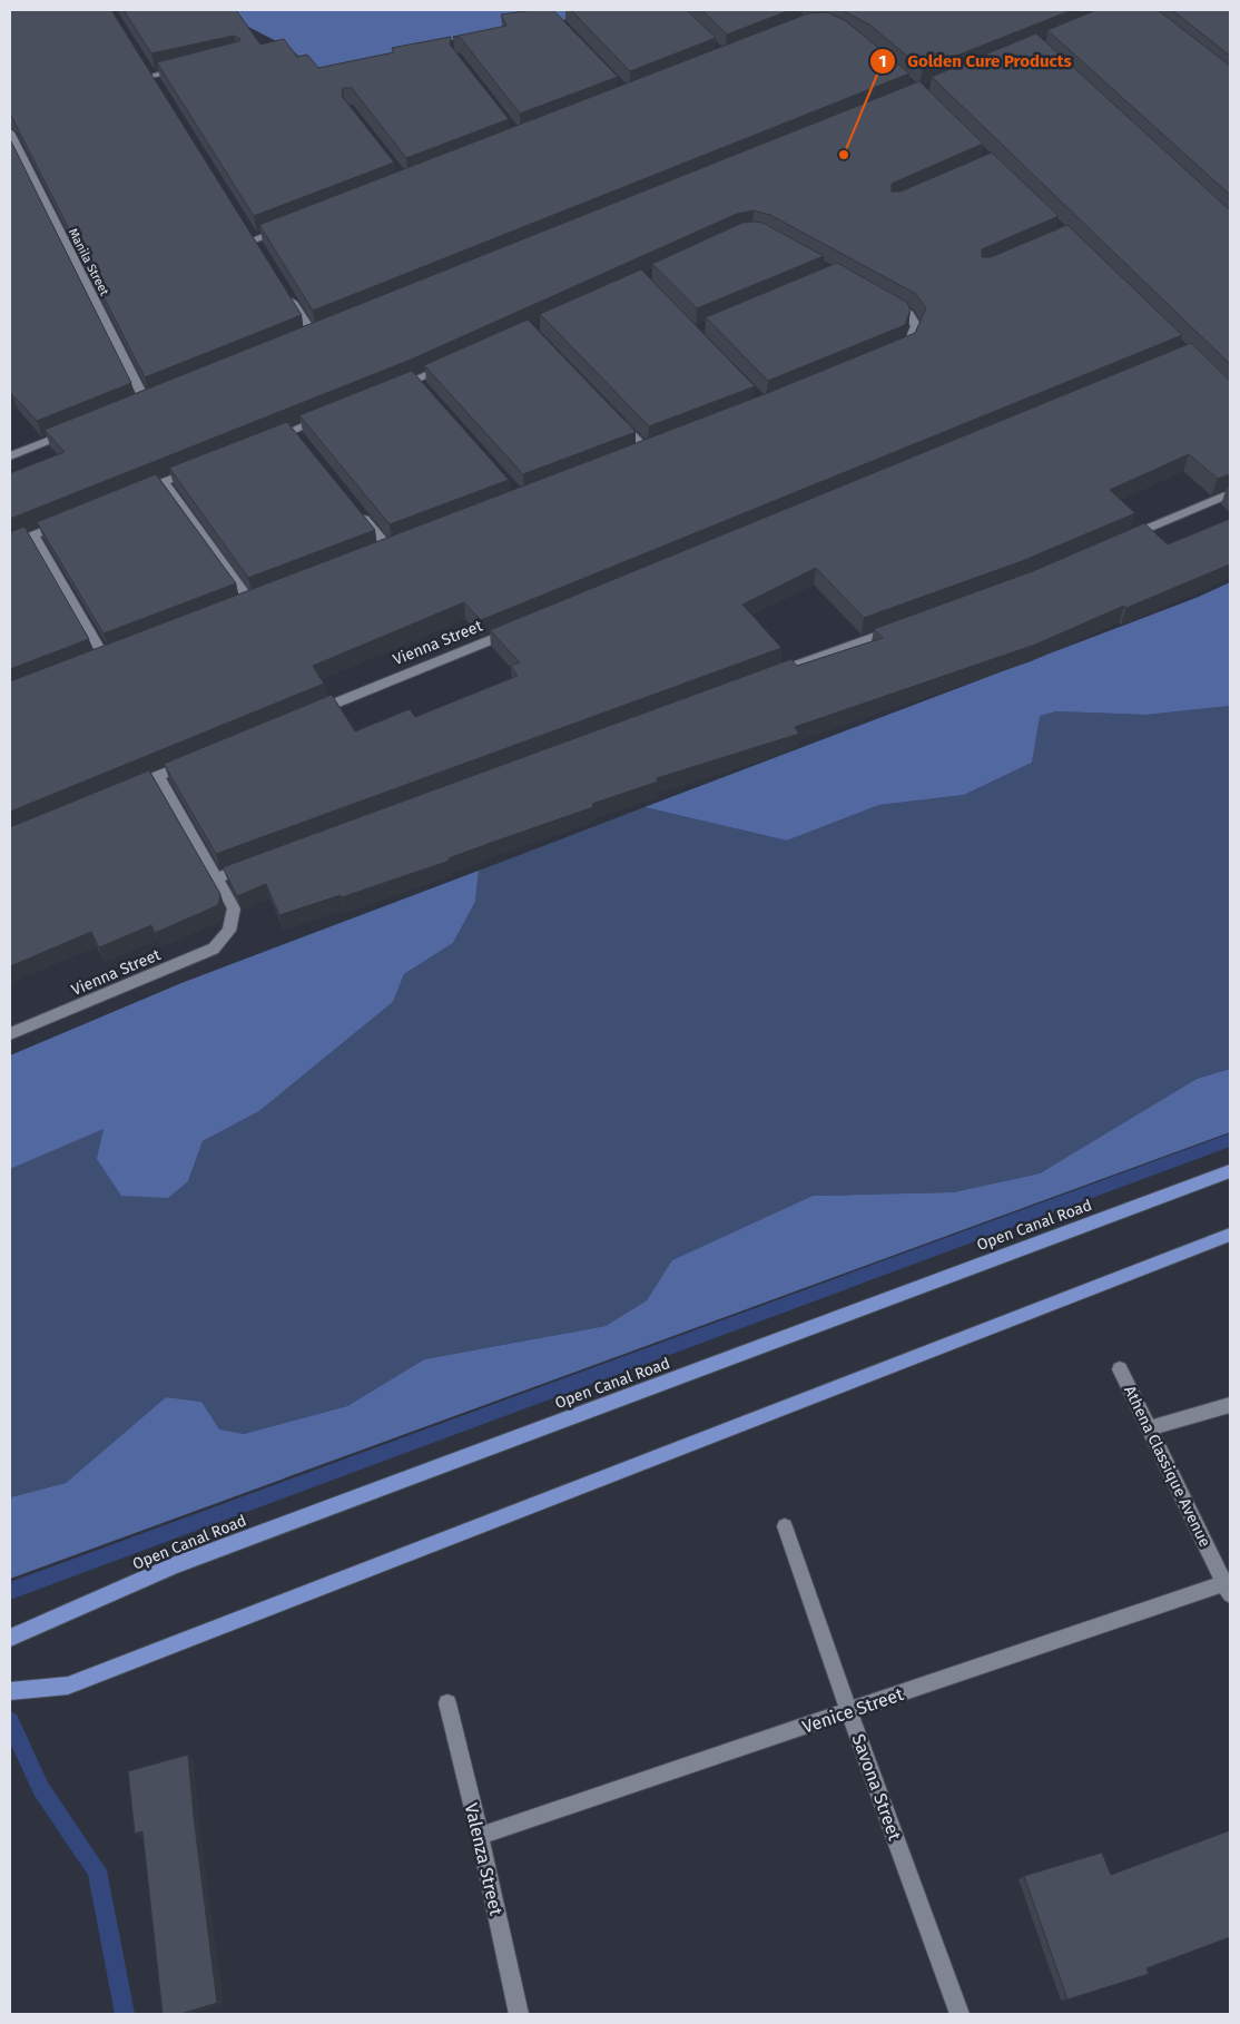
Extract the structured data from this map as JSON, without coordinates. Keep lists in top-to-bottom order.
{
  "streets": {
    "main road": ["Open Canal Road"],
    "street": [
      "Manila Street",
      "Vienna Street",
      "Athena Classique Avenue",
      "Venice Street",
      "Savona Street",
      "Valenza Street"
    ]
  },
  "crossings": [
    ["Athena Classique Avenue", "Venice Street"],
    ["Venice Street", "Savona Street"],
    ["Venice Street", "Valenza Street"]
  ],
  "places": ["Golden Cure Products"]
}
